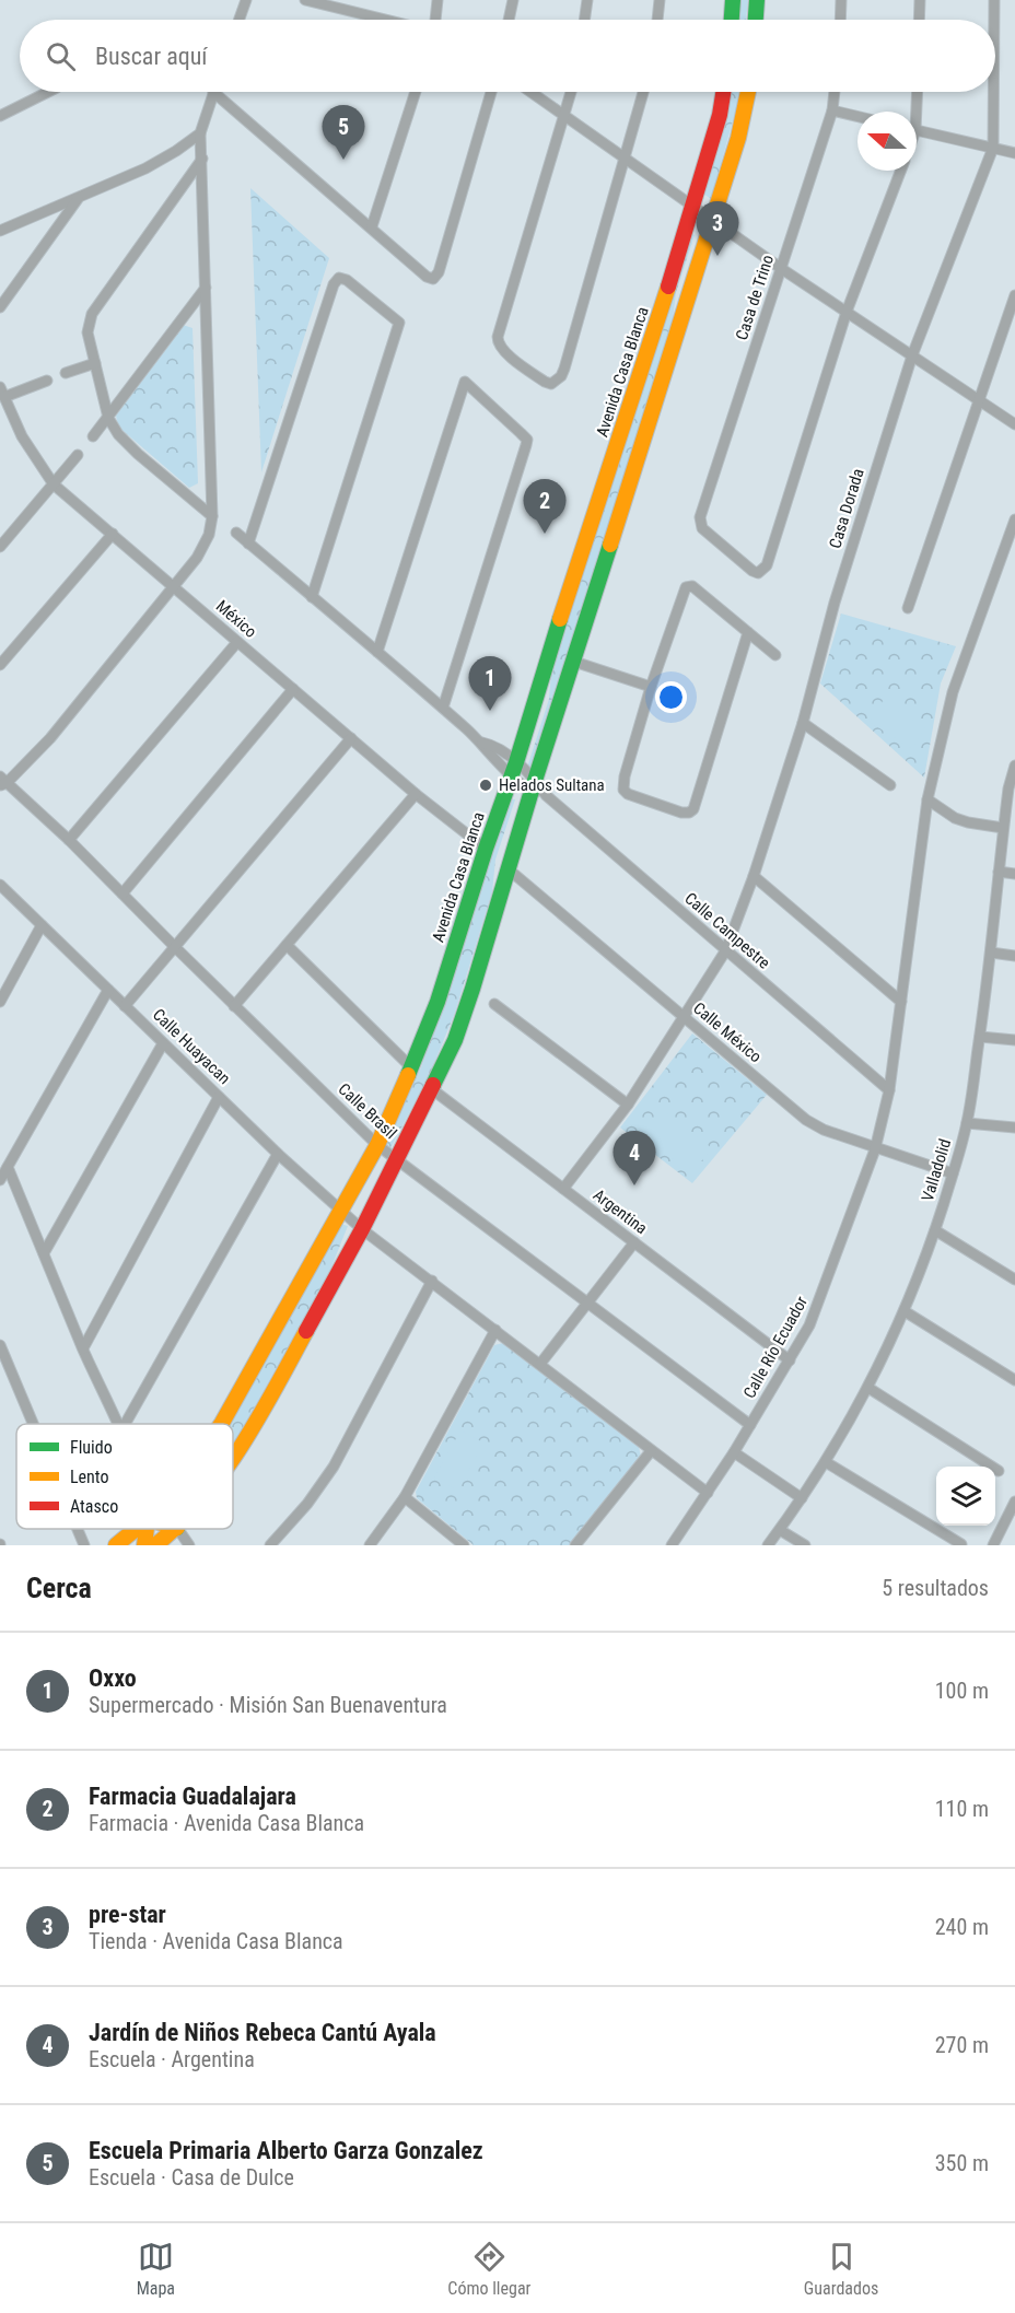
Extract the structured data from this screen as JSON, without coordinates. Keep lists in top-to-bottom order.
{
  "streets": {
    "street": [
      "Casa de Trino",
      "Avenida Casa Blanca",
      "Casa Dorada",
      "México",
      "Calle Campestre",
      "Calle México",
      "Calle Huayacan",
      "Calle Brasil",
      "Valladolid",
      "Argentina",
      "Calle Río Ecuador"
    ]
  },
  "crossings": [
    ["Avenida Casa Blanca", "México"],
    ["Avenida Casa Blanca", "Calle Campestre"],
    ["Avenida Casa Blanca", "Calle Huayacan"],
    ["Avenida Casa Blanca", "Calle Brasil"],
    ["Casa Dorada", "Calle Campestre"],
    ["Casa Dorada", "Calle México"],
    ["Casa Dorada", "Argentina"],
    ["Calle Campestre", "Calle Río Ecuador"],
    ["Calle México", "Valladolid"],
    ["Calle México", "Calle Río Ecuador"],
    ["Calle Huayacan", "Calle Río Ecuador"],
    ["Calle Brasil", "Calle Río Ecuador"],
    ["Argentina", "Calle Río Ecuador"]
  ],
  "places": ["Helados Sultana"],
  "legend": ["Fluido", "Lento", "Atasco"],
  "north": "left",
  "page": {
    "search": "Buscar aquí",
    "pins": [
      "5",
      "3",
      "2",
      "1",
      "4"
    ],
    "heading": ["Cerca", "5 resultados"],
    "list": [
      {
        "mark": "1",
        "name": "Oxxo",
        "note": "Supermercado · Misión San Buenaventura",
        "value": "100 m"
      },
      {
        "mark": "2",
        "name": "Farmacia Guadalajara",
        "note": "Farmacia · Avenida Casa Blanca",
        "value": "110 m"
      },
      {
        "mark": "3",
        "name": "pre-star",
        "note": "Tienda · Avenida Casa Blanca",
        "value": "240 m"
      },
      {
        "mark": "4",
        "name": "Jardín de Niños Rebeca Cantú Ayala",
        "note": "Escuela · Argentina",
        "value": "270 m"
      },
      {
        "mark": "5",
        "name": "Escuela Primaria Alberto Garza Gonzalez",
        "note": "Escuela · Casa de Dulce",
        "value": "350 m"
      }
    ],
    "nav": ["Mapa", "Cómo llegar", "Guardados"]
  }
}
